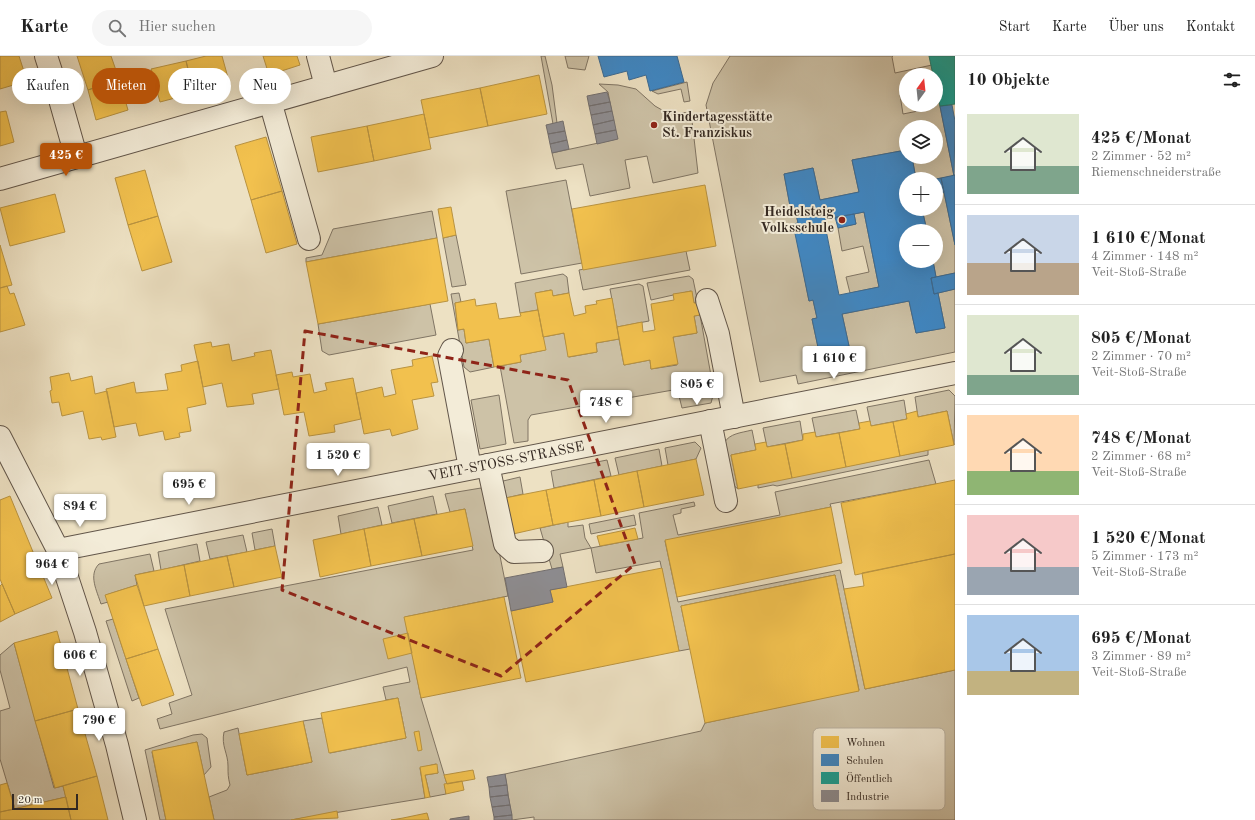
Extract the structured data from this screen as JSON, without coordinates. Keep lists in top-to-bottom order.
{
  "streets": {
    "street": ["VEIT-STOSS-STRASSE"]
  },
  "places": ["Kindertagesstätte St. Franziskus", "Heidelsteig Volksschule"],
  "legend": [
    "Wohnen",
    "Schulen",
    "Öffentlich",
    "Industrie"
  ],
  "scale_bar": "20 m",
  "north": "top",
  "page": {
    "header": "Karte",
    "search": "Hier suchen",
    "nav": [
      "Start",
      "Karte",
      "Über uns",
      "Kontakt"
    ],
    "heading": "10 Objekte",
    "map_buttons": ["+", "−"],
    "chip": [
      "Kaufen",
      "Mieten",
      "Filter",
      "Neu"
    ],
    "list": [
      {
        "name": "425 €/Monat",
        "note": "2 Zimmer · 52 m² · Riemenschneiderstraße"
      },
      {
        "name": "1 610 €/Monat",
        "note": "4 Zimmer · 148 m² · Veit-Stoß-Straße"
      },
      {
        "name": "805 €/Monat",
        "note": "2 Zimmer · 70 m² · Veit-Stoß-Straße"
      },
      {
        "name": "748 €/Monat",
        "note": "2 Zimmer · 68 m² · Veit-Stoß-Straße"
      },
      {
        "name": "1 520 €/Monat",
        "note": "5 Zimmer · 173 m² · Veit-Stoß-Straße"
      },
      {
        "name": "695 €/Monat",
        "note": "3 Zimmer · 89 m² · Veit-Stoß-Straße"
      }
    ],
    "price": [
      "425 €",
      "1 610 €",
      "805 €",
      "748 €",
      "1 520 €",
      "695 €",
      "894 €",
      "964 €",
      "606 €",
      "790 €"
    ],
    "scale": "20 m"
  }
}
